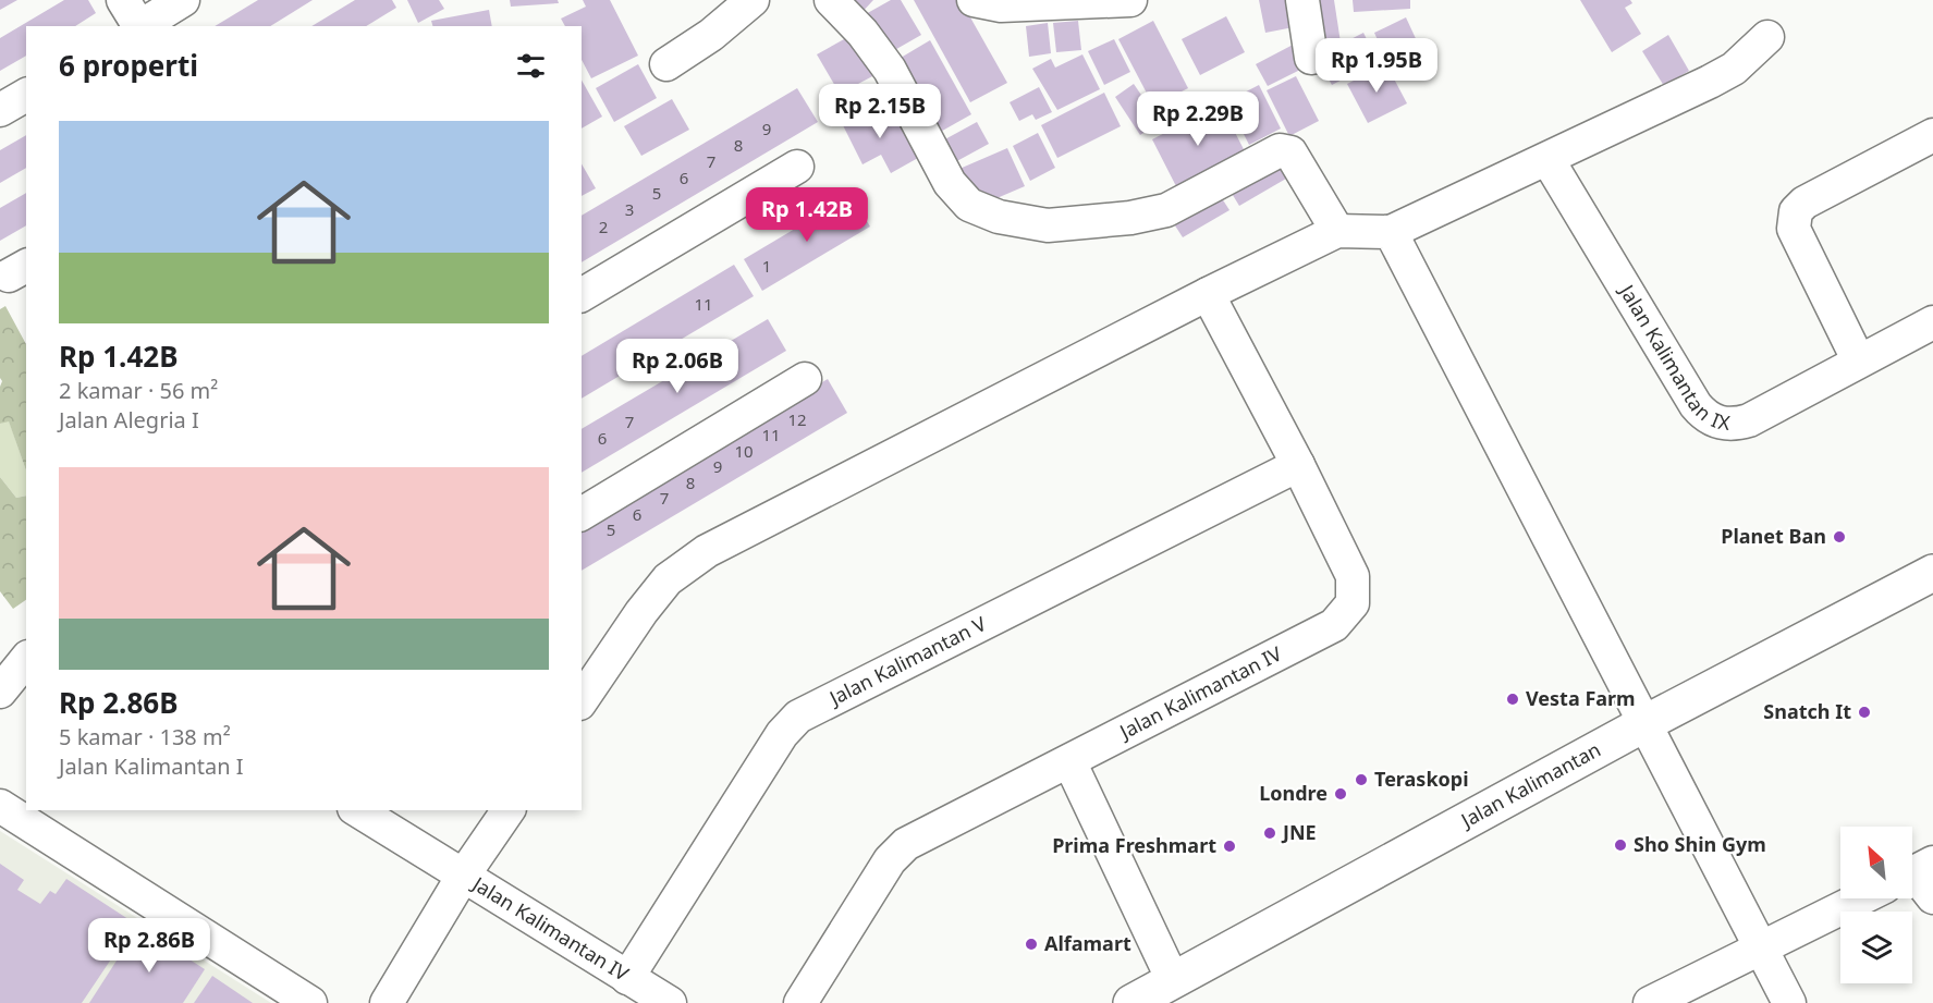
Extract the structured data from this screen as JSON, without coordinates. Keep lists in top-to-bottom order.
{
  "streets": {
    "street": [
      "Jalan Kalimantan IX",
      "Jalan Kalimantan V",
      "Jalan Kalimantan IV",
      "Jalan Kalimantan"
    ]
  },
  "crossings": [
    ["Jalan Kalimantan V", "Jalan Kalimantan IV"]
  ],
  "places": [
    "Planet Ban",
    "Vesta Farm",
    "Snatch It",
    "Teraskopi",
    "Londre",
    "JNE",
    "Sho Shin Gym",
    "Prima Freshmart",
    "Alfamart"
  ],
  "house_numbers": [
    "9",
    "8",
    "7",
    "6",
    "5",
    "3",
    "2",
    "1",
    "11",
    "12",
    "7",
    "11",
    "6",
    "10",
    "9",
    "8",
    "7",
    "6",
    "5"
  ],
  "north": "top left",
  "page": {
    "heading": "6 properti",
    "price": [
      "Rp 1.95B",
      "Rp 2.15B",
      "Rp 2.29B",
      "Rp 1.42B",
      "Rp 2.06B",
      "Rp 2.86B"
    ],
    "list": [
      {
        "name": "Rp 1.42B",
        "note": "2 kamar · 56 m² · Jalan Alegria I"
      },
      {
        "name": "Rp 2.86B",
        "note": "5 kamar · 138 m² · Jalan Kalimantan I"
      }
    ]
  }
}
